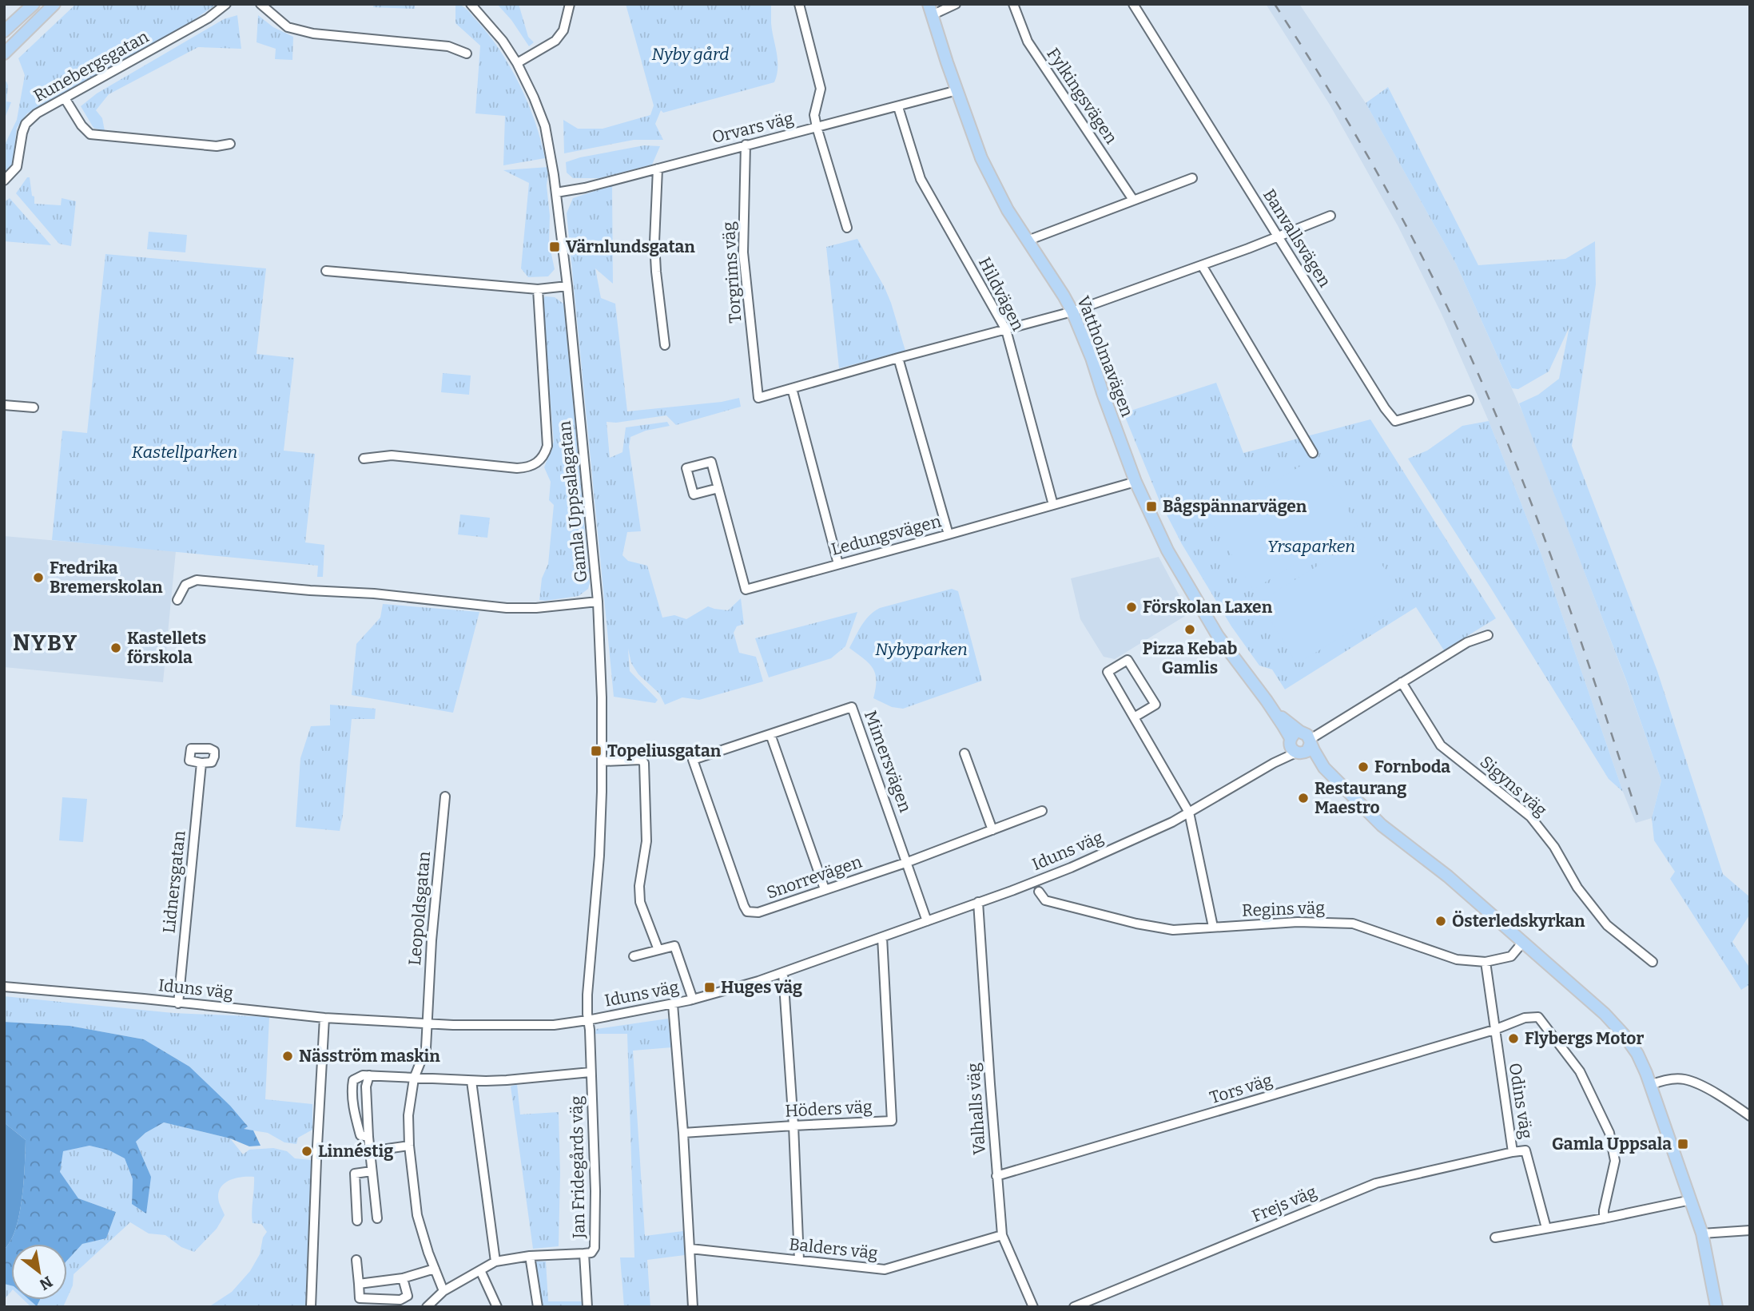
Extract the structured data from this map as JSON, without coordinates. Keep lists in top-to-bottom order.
{
  "streets": {
    "main road": ["Vattholmavägen"],
    "street": [
      "Runebergsgatan",
      "Fylkingsvägen",
      "Orvars väg",
      "Banvallsvägen",
      "Torgrims väg",
      "Hildvägen",
      "Gamla Uppsalagatan",
      "Ledungsvägen",
      "Mimersvägen",
      "Sigyns väg",
      "Iduns väg",
      "Snorrevägen",
      "Lidnersgatan",
      "Leopoldsgatan",
      "Regins väg",
      "Tors väg",
      "Odins väg",
      "Höders väg",
      "Valhalls väg",
      "Jan Fridegårds väg",
      "Frejs väg",
      "Balders väg"
    ]
  },
  "crossings": [
    ["Orvars väg", "Torgrims väg"],
    ["Orvars väg", "Hildvägen"],
    ["Orvars väg", "Vattholmavägen"],
    ["Orvars väg", "Gamla Uppsalagatan"],
    ["Hildvägen", "Ledungsvägen"],
    ["Vattholmavägen", "Ledungsvägen"],
    ["Vattholmavägen", "Iduns väg"],
    ["Vattholmavägen", "Regins väg"],
    ["Gamla Uppsalagatan", "Iduns väg"],
    ["Gamla Uppsalagatan", "Jan Fridegårds väg"],
    ["Mimersvägen", "Iduns väg"],
    ["Mimersvägen", "Snorrevägen"],
    ["Iduns väg", "Lidnersgatan"],
    ["Iduns väg", "Leopoldsgatan"],
    ["Iduns väg", "Höders väg"],
    ["Iduns väg", "Valhalls väg"],
    ["Iduns väg", "Jan Fridegårds väg"],
    ["Regins väg", "Odins väg"],
    ["Tors väg", "Odins väg"],
    ["Tors väg", "Valhalls väg"],
    ["Odins väg", "Frejs väg"],
    ["Valhalls väg", "Balders väg"]
  ],
  "districts": ["NYBY"],
  "parks": [
    "Nyby gård",
    "Kastellparken",
    "Yrsaparken",
    "Nybyparken"
  ],
  "places": {
    "transit": [
      "Värnlundsgatan",
      "Bågspännarvägen",
      "Topeliusgatan",
      "Huges väg",
      "Gamla Uppsala"
    ],
    "other": [
      "Fredrika Bremerskolan",
      "Förskolan Laxen",
      "Pizza Kebab Gamlis",
      "Kastellets förskola",
      "Fornboda",
      "Restaurang Maestro",
      "Österledskyrkan",
      "Flybergs Motor",
      "Näsström maskin",
      "Linnéstig"
    ]
  },
  "north": "bottom right"
}
